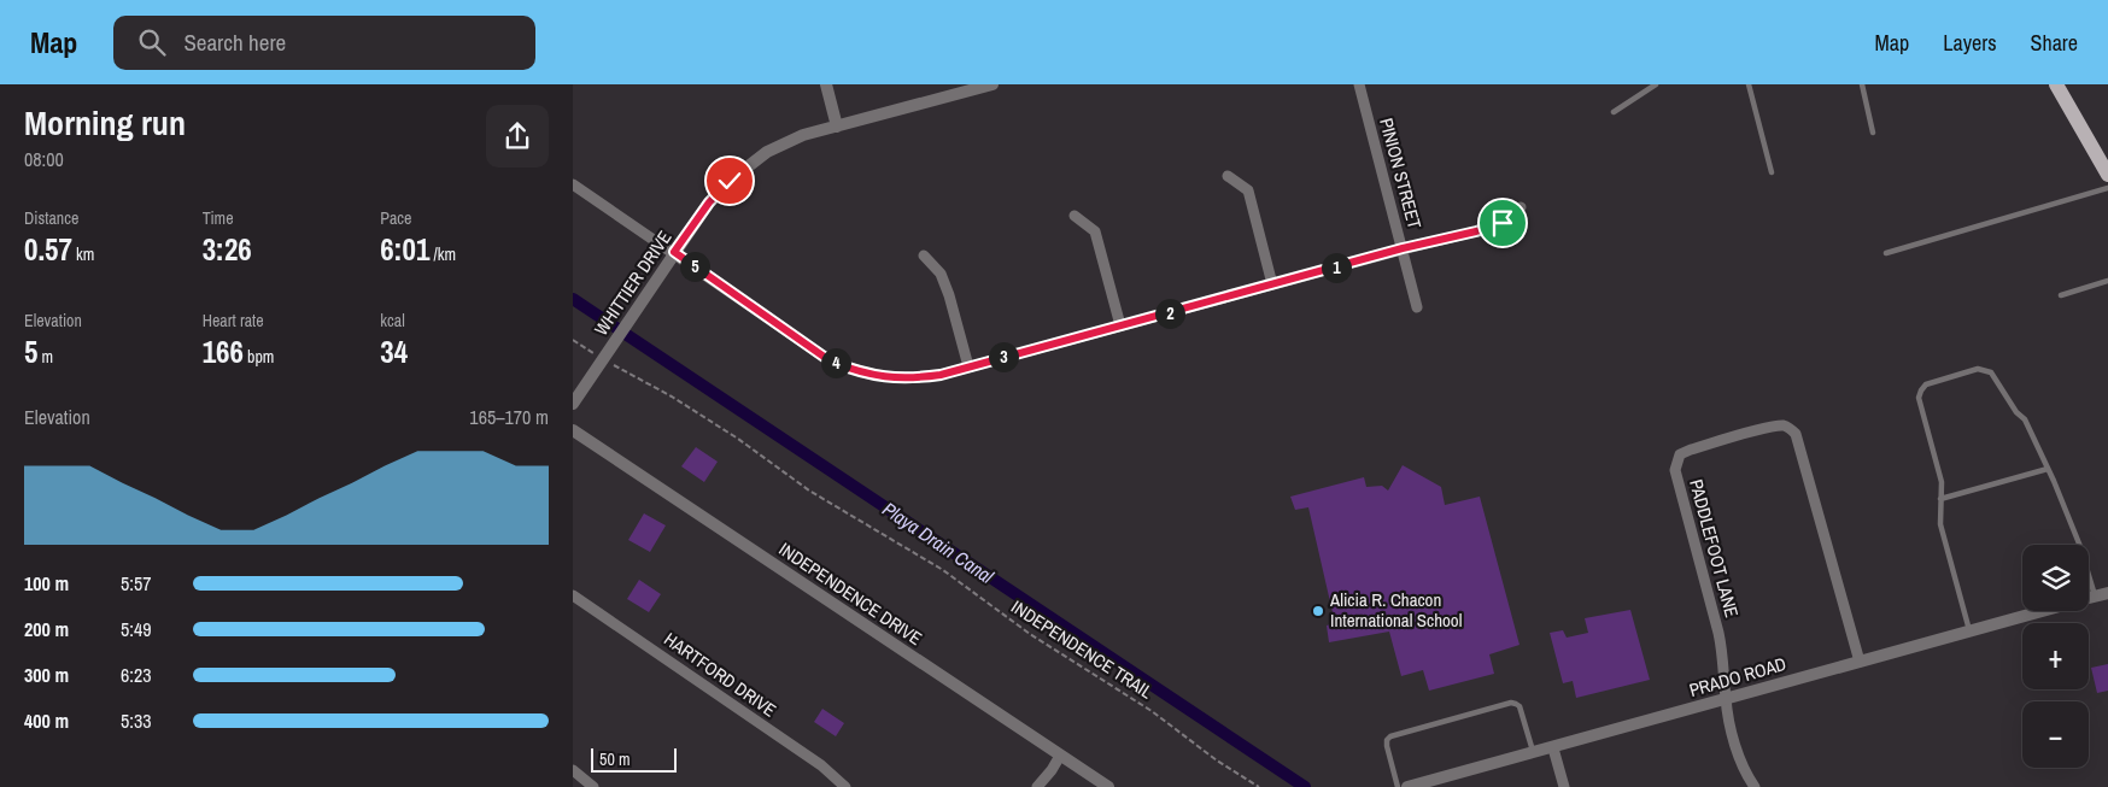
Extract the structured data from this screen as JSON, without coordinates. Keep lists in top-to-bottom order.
{
  "streets": {
    "street": [
      "PINION STREET",
      "WHITTIER DRIVE",
      "PADDLEFOOT LANE",
      "INDEPENDENCE DRIVE",
      "HARTFORD DRIVE",
      "PRADO ROAD"
    ],
    "path": ["INDEPENDENCE TRAIL"]
  },
  "crossings": [
    ["PADDLEFOOT LANE", "PRADO ROAD"]
  ],
  "water": ["Playa Drain Canal"],
  "places": ["Alicia R. Chacon International School"],
  "scale_bar": "50 m",
  "page": {
    "header": "Map",
    "search": "Search here",
    "nav": ["Map", "Layers", "Share"],
    "heading": ["Morning run", "08:00"],
    "stats": [
      ["Distance", "0.57 km"],
      ["Time", "3:26"],
      ["Pace", "6:01 /km"],
      ["Elevation", "5 m"],
      ["Heart rate", "166 bpm"],
      ["kcal", "34"]
    ],
    "pins": [
      "5",
      "1",
      "2",
      "3",
      "4"
    ],
    "chart": ["Elevation", "165–170 m"],
    "map_buttons": ["+", "−"],
    "list": [
      {
        "name": "100 m",
        "note": "5:57"
      },
      {
        "name": "200 m",
        "note": "5:49"
      },
      {
        "name": "300 m",
        "note": "6:23"
      },
      {
        "name": "400 m",
        "note": "5:33"
      }
    ],
    "scale": "50 m"
  }
}
